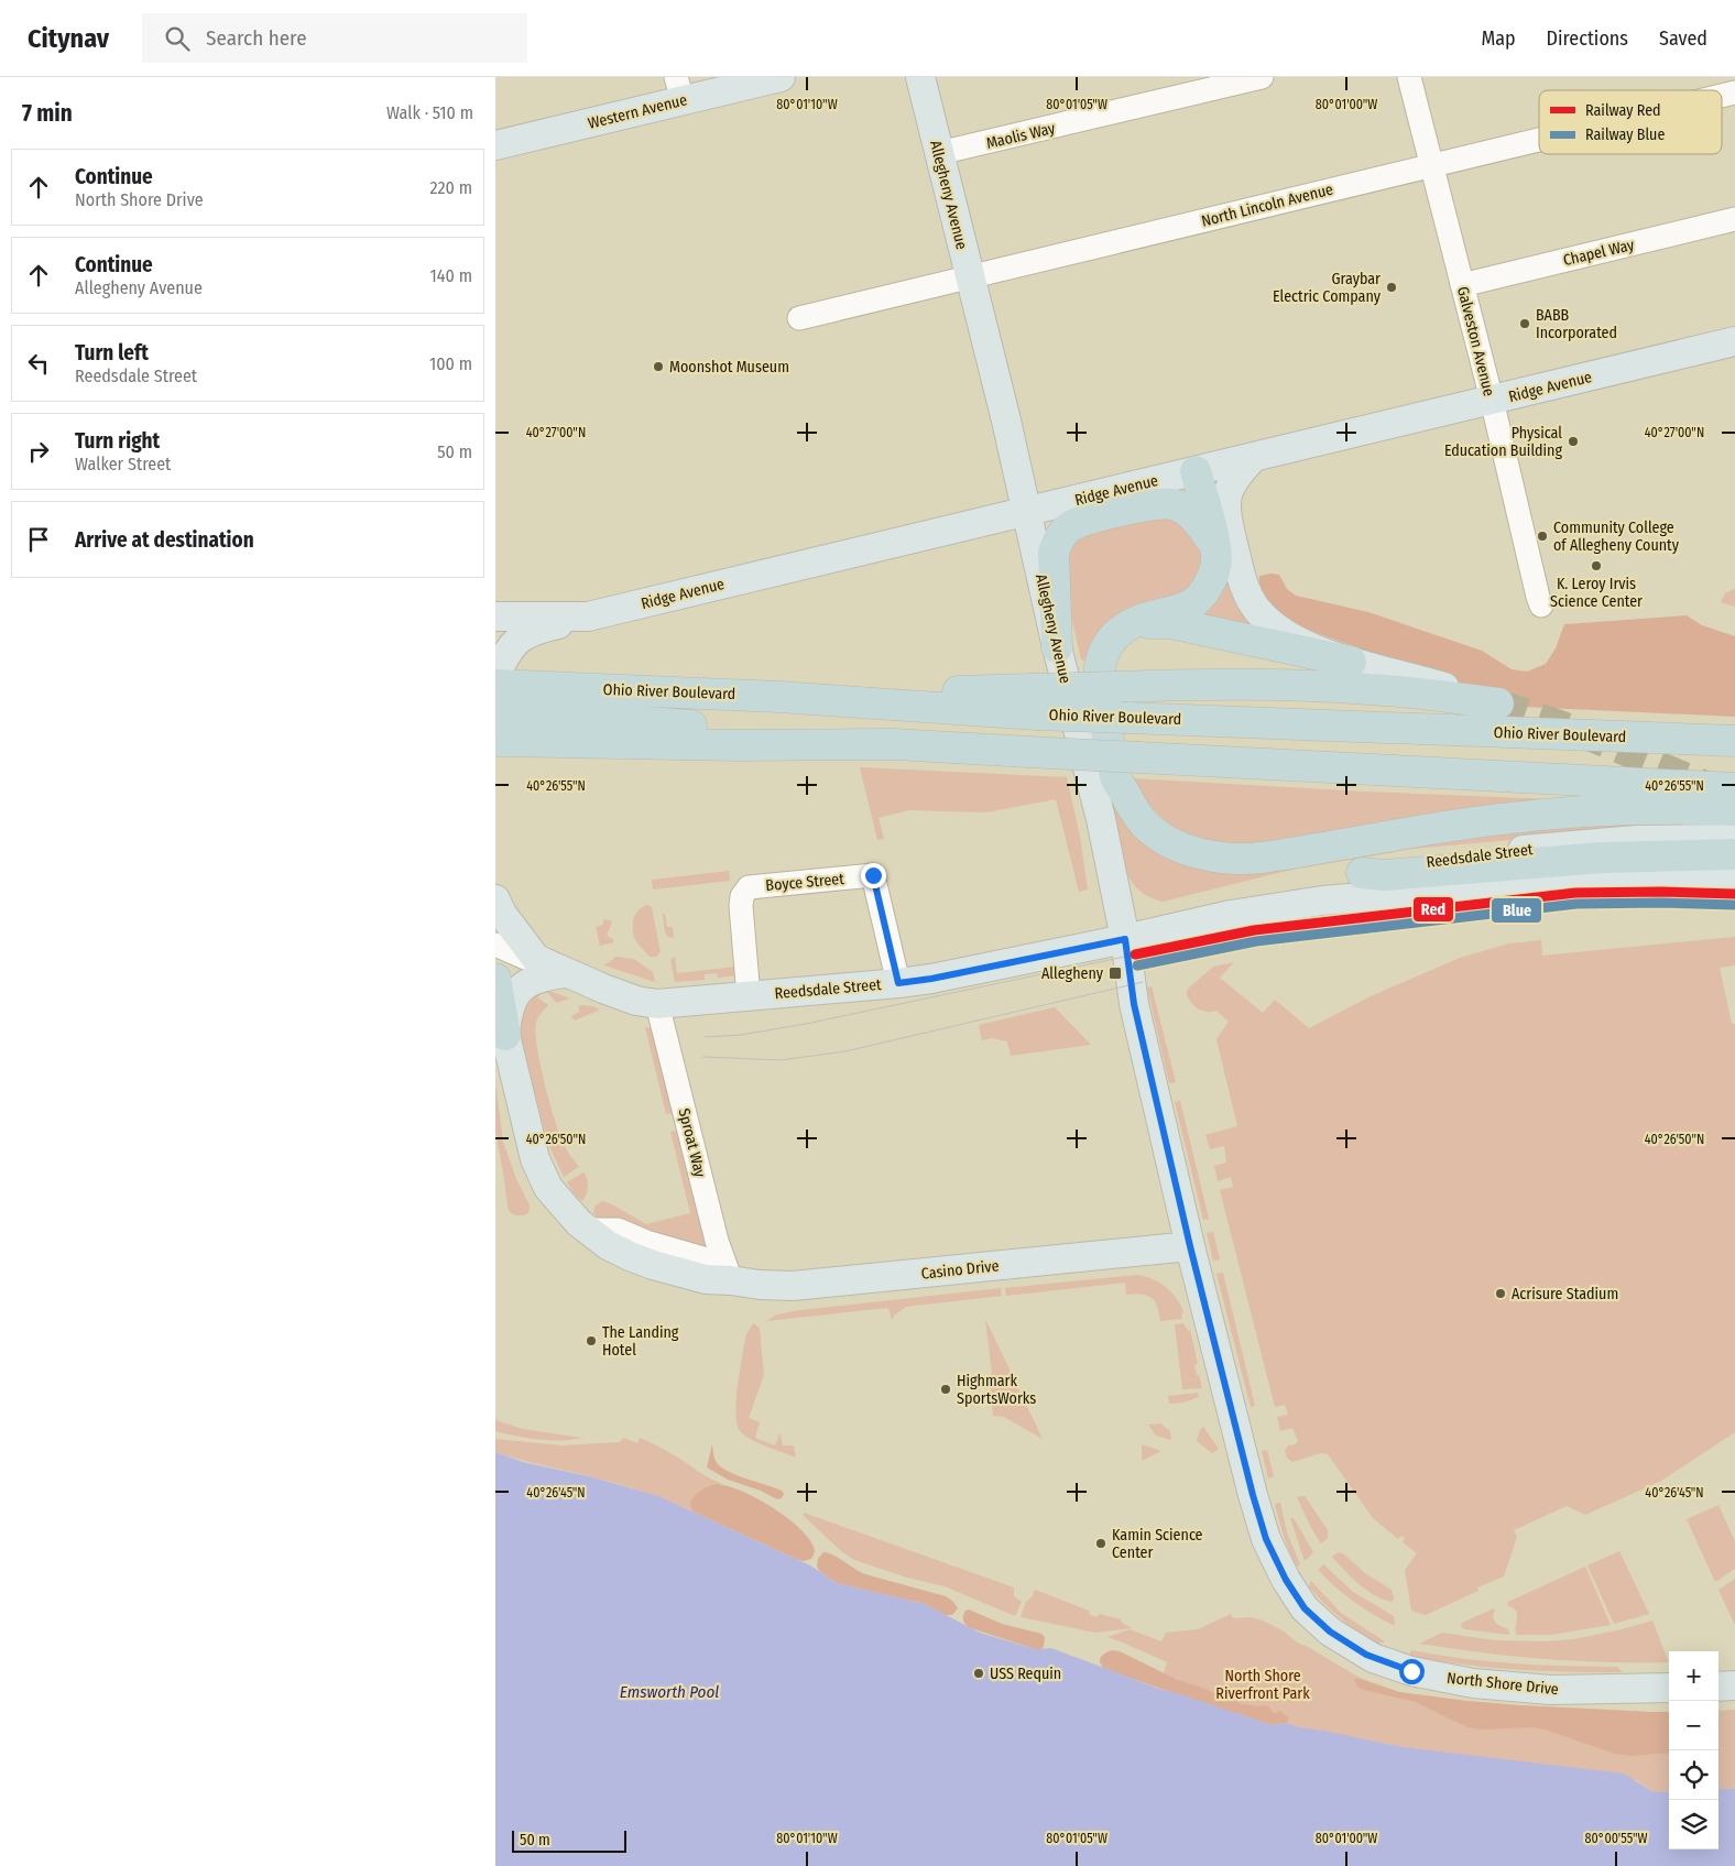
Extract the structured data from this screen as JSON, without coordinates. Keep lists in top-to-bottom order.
{
  "streets": {
    "highway": ["Ohio River Boulevard"],
    "main road": [
      "Western Avenue",
      "Allegheny Avenue",
      "Ridge Avenue",
      "Reedsdale Street",
      "Casino Drive",
      "North Shore Drive"
    ],
    "street": [
      "Maolis Way",
      "North Lincoln Avenue",
      "Chapel Way",
      "Galveston Avenue",
      "Boyce Street",
      "Sproat Way"
    ]
  },
  "crossings": [
    ["Maolis Way", "Allegheny Avenue"],
    ["Allegheny Avenue", "North Lincoln Avenue"],
    ["Allegheny Avenue", "Ridge Avenue"],
    ["Allegheny Avenue", "Reedsdale Street"],
    ["Allegheny Avenue", "Casino Drive"],
    ["Allegheny Avenue", "North Shore Drive"],
    ["North Lincoln Avenue", "Galveston Avenue"],
    ["Chapel Way", "Galveston Avenue"],
    ["Galveston Avenue", "Ridge Avenue"],
    ["Reedsdale Street", "Boyce Street"],
    ["Reedsdale Street", "Sproat Way"],
    ["Sproat Way", "Casino Drive"],
    ["Casino Drive", "North Shore Drive"]
  ],
  "water": ["Emsworth Pool"],
  "parks": ["North Shore Riverfront Park"],
  "places": {
    "other": [
      "Graybar Electric Company",
      "BABB Incorporated",
      "Moonshot Museum",
      "Physical Education Building",
      "Community College of Allegheny County",
      "K. Leroy Irvis Science Center",
      "Acrisure Stadium",
      "The Landing Hotel",
      "Highmark SportsWorks",
      "Kamin Science Center",
      "USS Requin"
    ],
    "transit": ["Allegheny"]
  },
  "lines": ["rail line Red", "rail line Blue"],
  "legend": ["Railway Red", "Railway Blue"],
  "scale_bar": "50 m",
  "page": {
    "header": "Citynav",
    "search": "Search here",
    "nav": ["Map", "Directions", "Saved"],
    "heading": ["7 min", "Walk · 510 m"],
    "list": [
      ["Continue", "North Shore Drive", "220 m"],
      ["Continue", "Allegheny Avenue", "140 m"],
      ["Turn left", "Reedsdale Street", "100 m"],
      ["Turn right", "Walker Street", "50 m"],
      "Arrive at destination"
    ],
    "map_buttons": ["+", "−"],
    "scale": "50 m"
  },
  "coordinates": [
    "80°01'10\"W",
    "80°01'05\"W",
    "80°01'00\"W",
    "40°27'00\"N",
    "40°26'55\"N",
    "40°26'50\"N",
    "40°26'45\"N",
    "80°00'55\"W"
  ]
}
